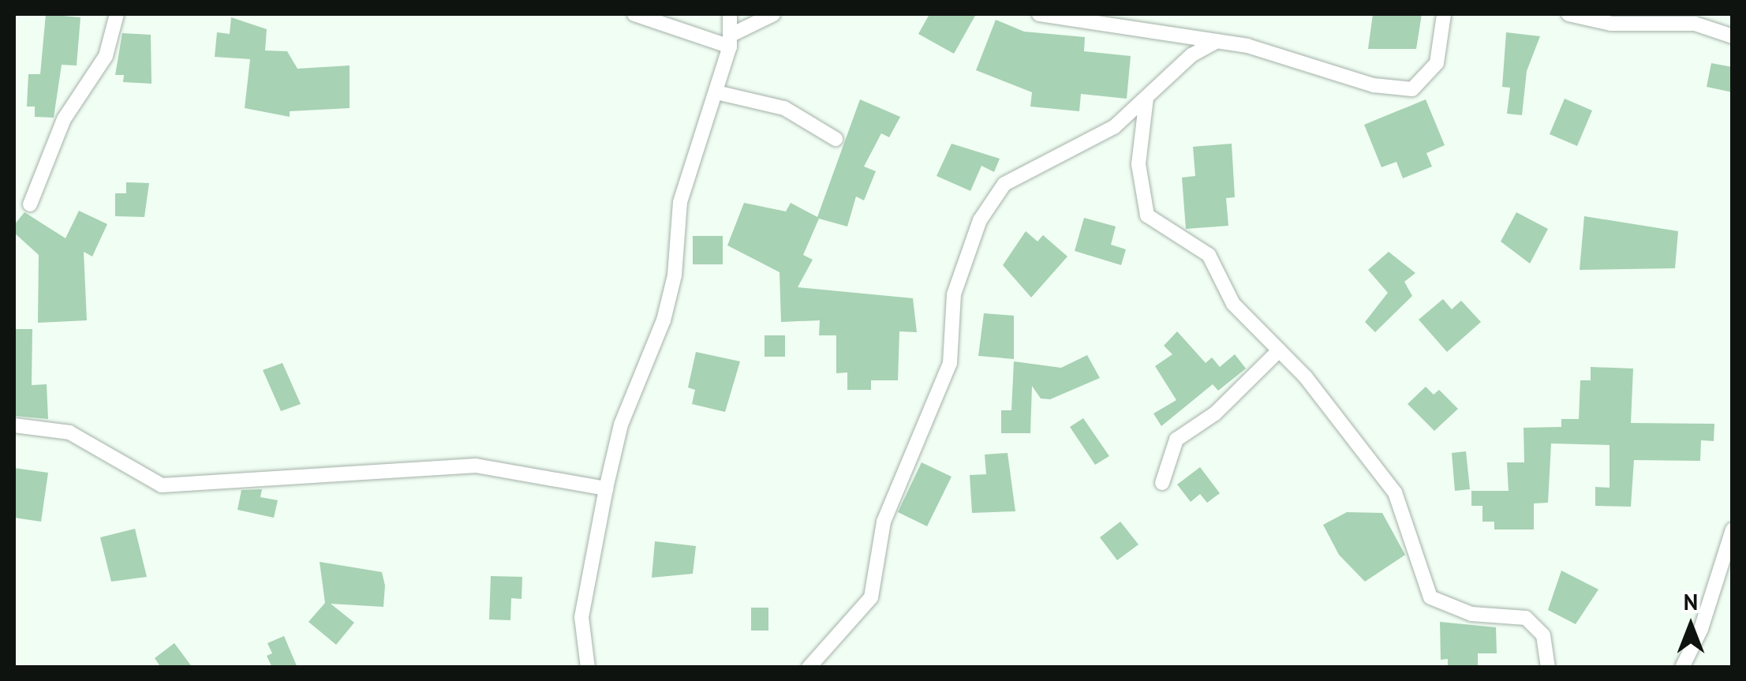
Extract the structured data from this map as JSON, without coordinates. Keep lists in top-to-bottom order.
{
  "north": "top"
}
